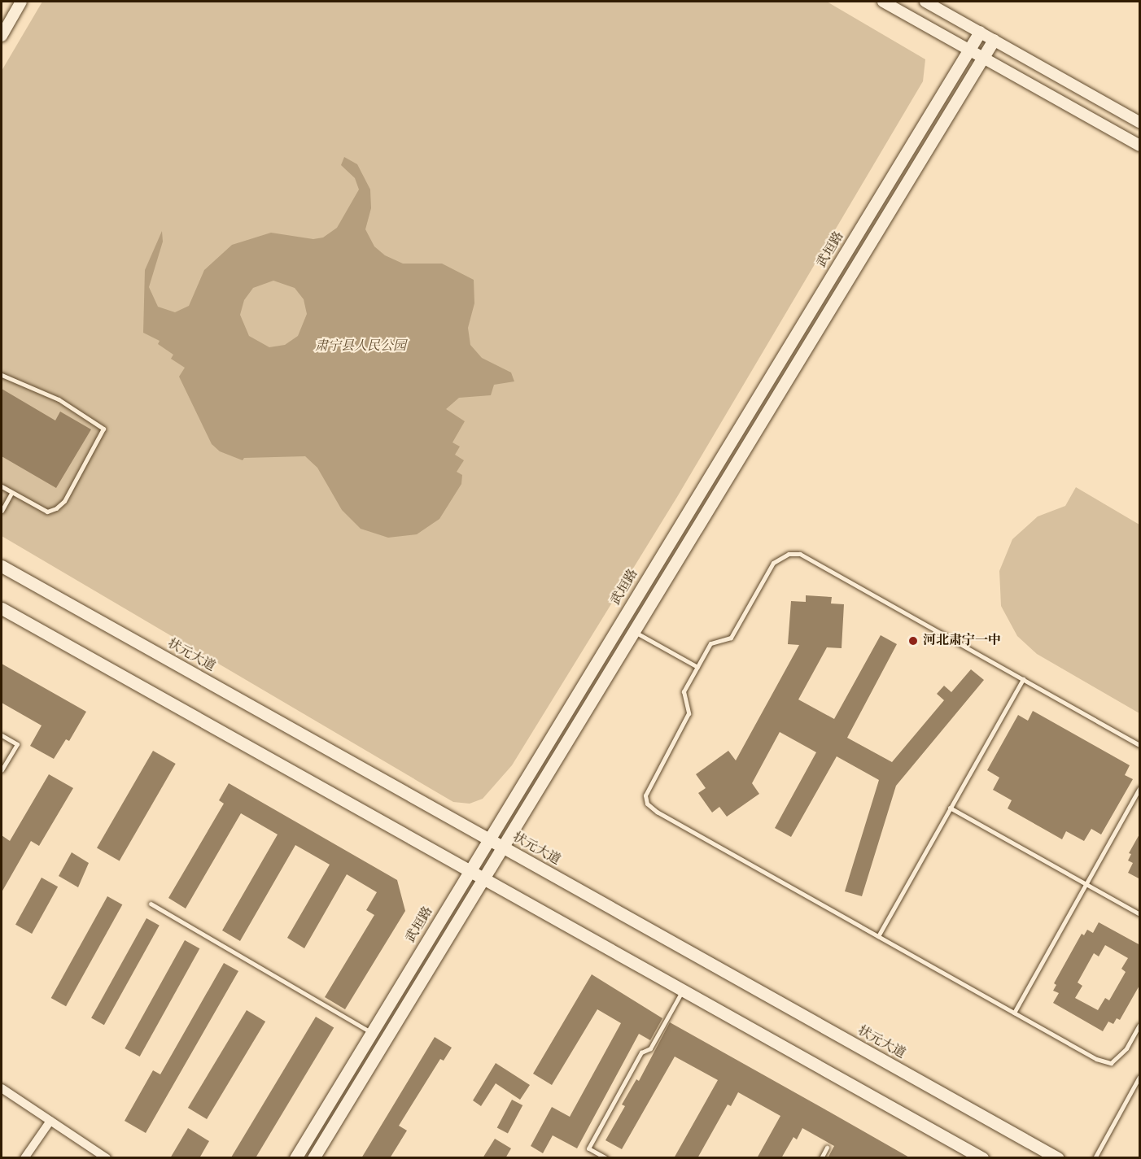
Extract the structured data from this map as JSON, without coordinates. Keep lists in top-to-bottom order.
{
  "streets": {
    "main road": ["武垣路", "状元大道"]
  },
  "crossings": [
    ["武垣路", "状元大道"]
  ],
  "parks": ["肃宁县人民公园"],
  "places": ["河北肃宁一中"]
}
